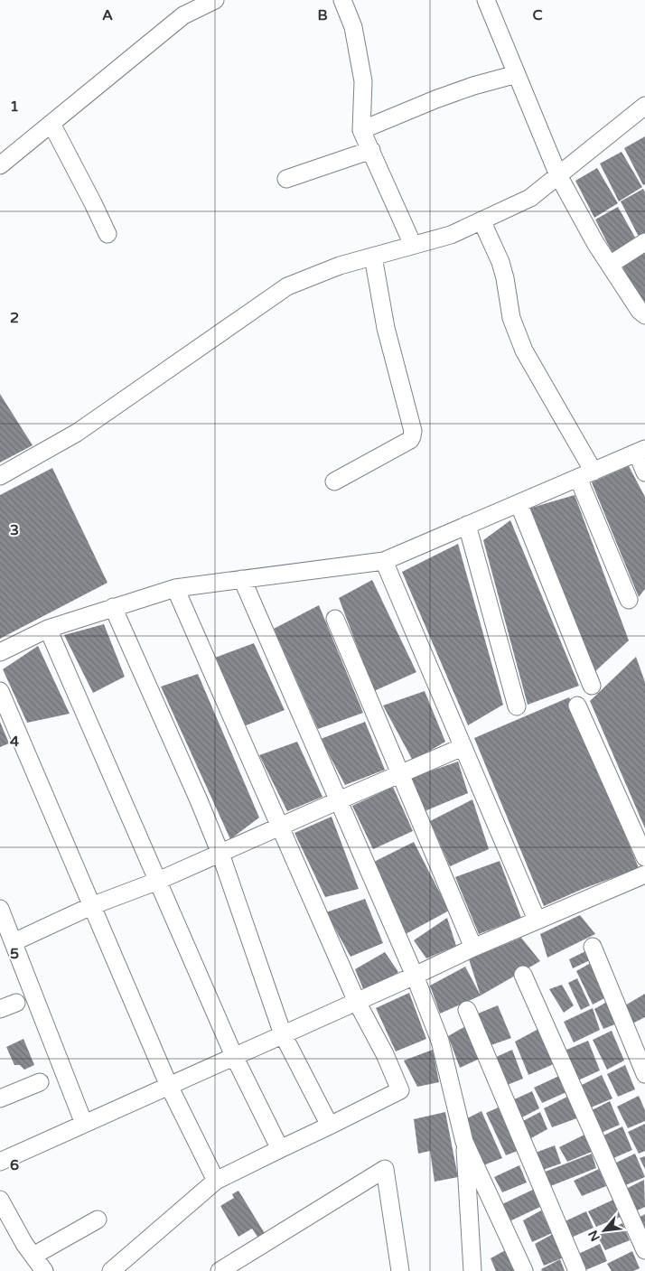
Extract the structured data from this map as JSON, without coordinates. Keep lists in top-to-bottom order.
{
  "north": "bottom left",
  "grid": {
    "columns": ["A", "B", "C"],
    "rows": [
      "1",
      "2",
      "3",
      "4",
      "5",
      "6"
    ]
  }
}
